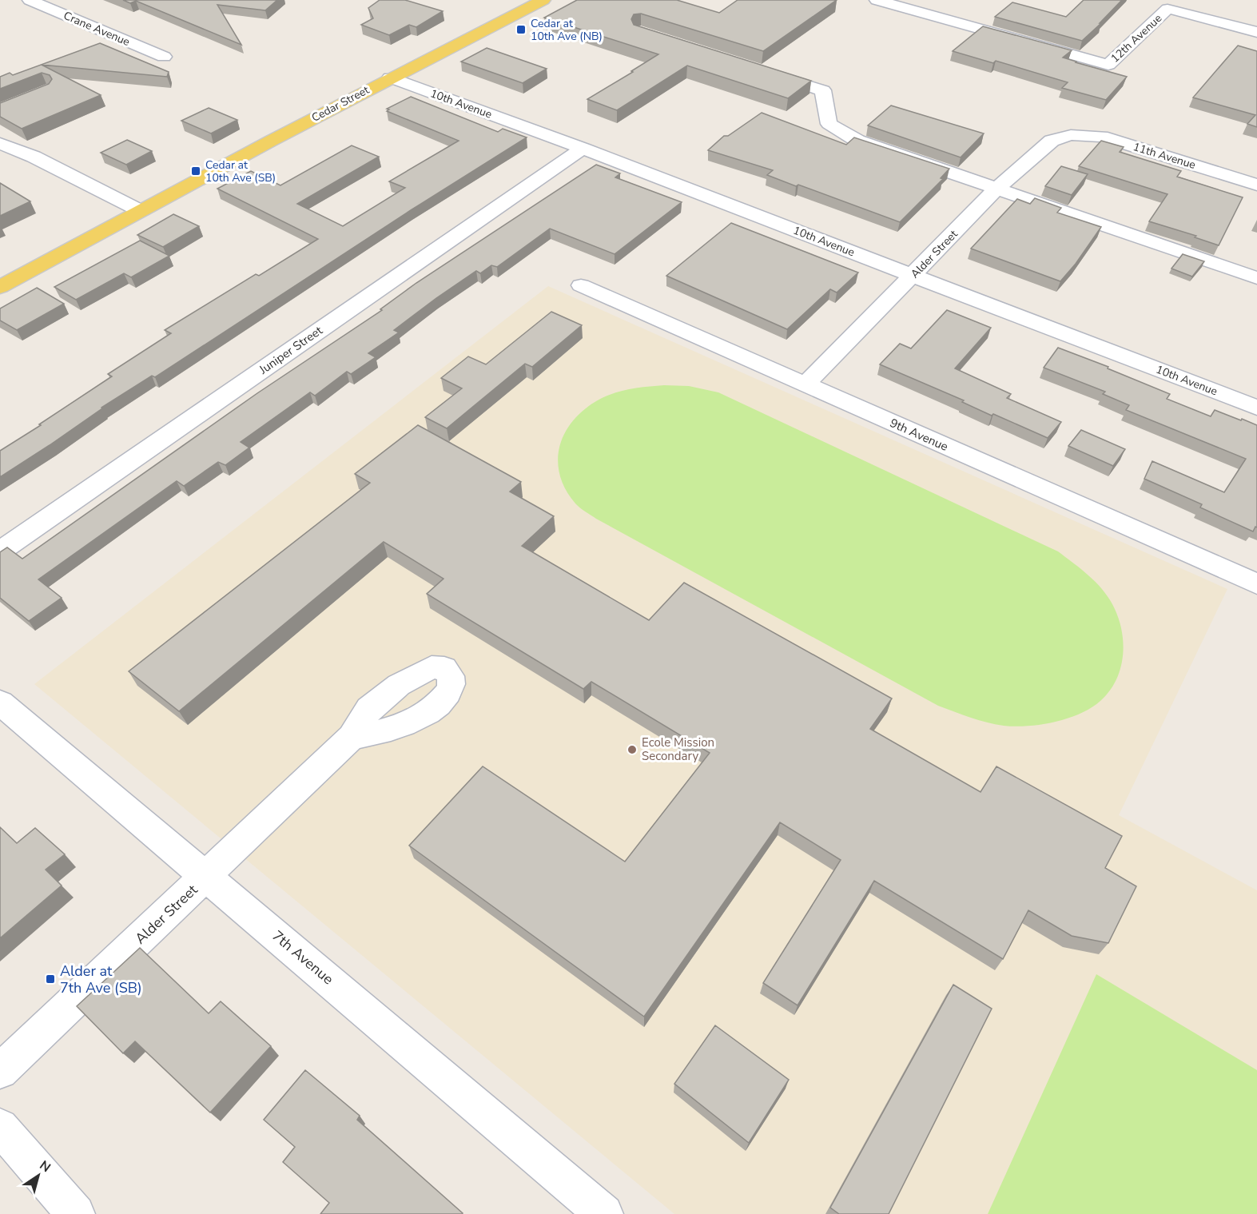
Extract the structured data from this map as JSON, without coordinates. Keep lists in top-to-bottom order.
{
  "streets": {
    "main road": ["Cedar Street"],
    "street": [
      "Crane Avenue",
      "12th Avenue",
      "10th Avenue",
      "11th Avenue",
      "Alder Street",
      "Juniper Street",
      "9th Avenue",
      "7th Avenue"
    ]
  },
  "crossings": [
    ["Cedar Street", "10th Avenue"],
    ["10th Avenue", "Alder Street"],
    ["10th Avenue", "Juniper Street"],
    ["11th Avenue", "Alder Street"],
    ["Alder Street", "9th Avenue"],
    ["Alder Street", "7th Avenue"]
  ],
  "places": {
    "transit": ["Cedar at 10th Ave (NB)", "Cedar at 10th Ave (SB)", "Alder at 7th Ave (SB)"],
    "other": ["Ecole Mission Secondary"]
  },
  "north": "top right"
}
